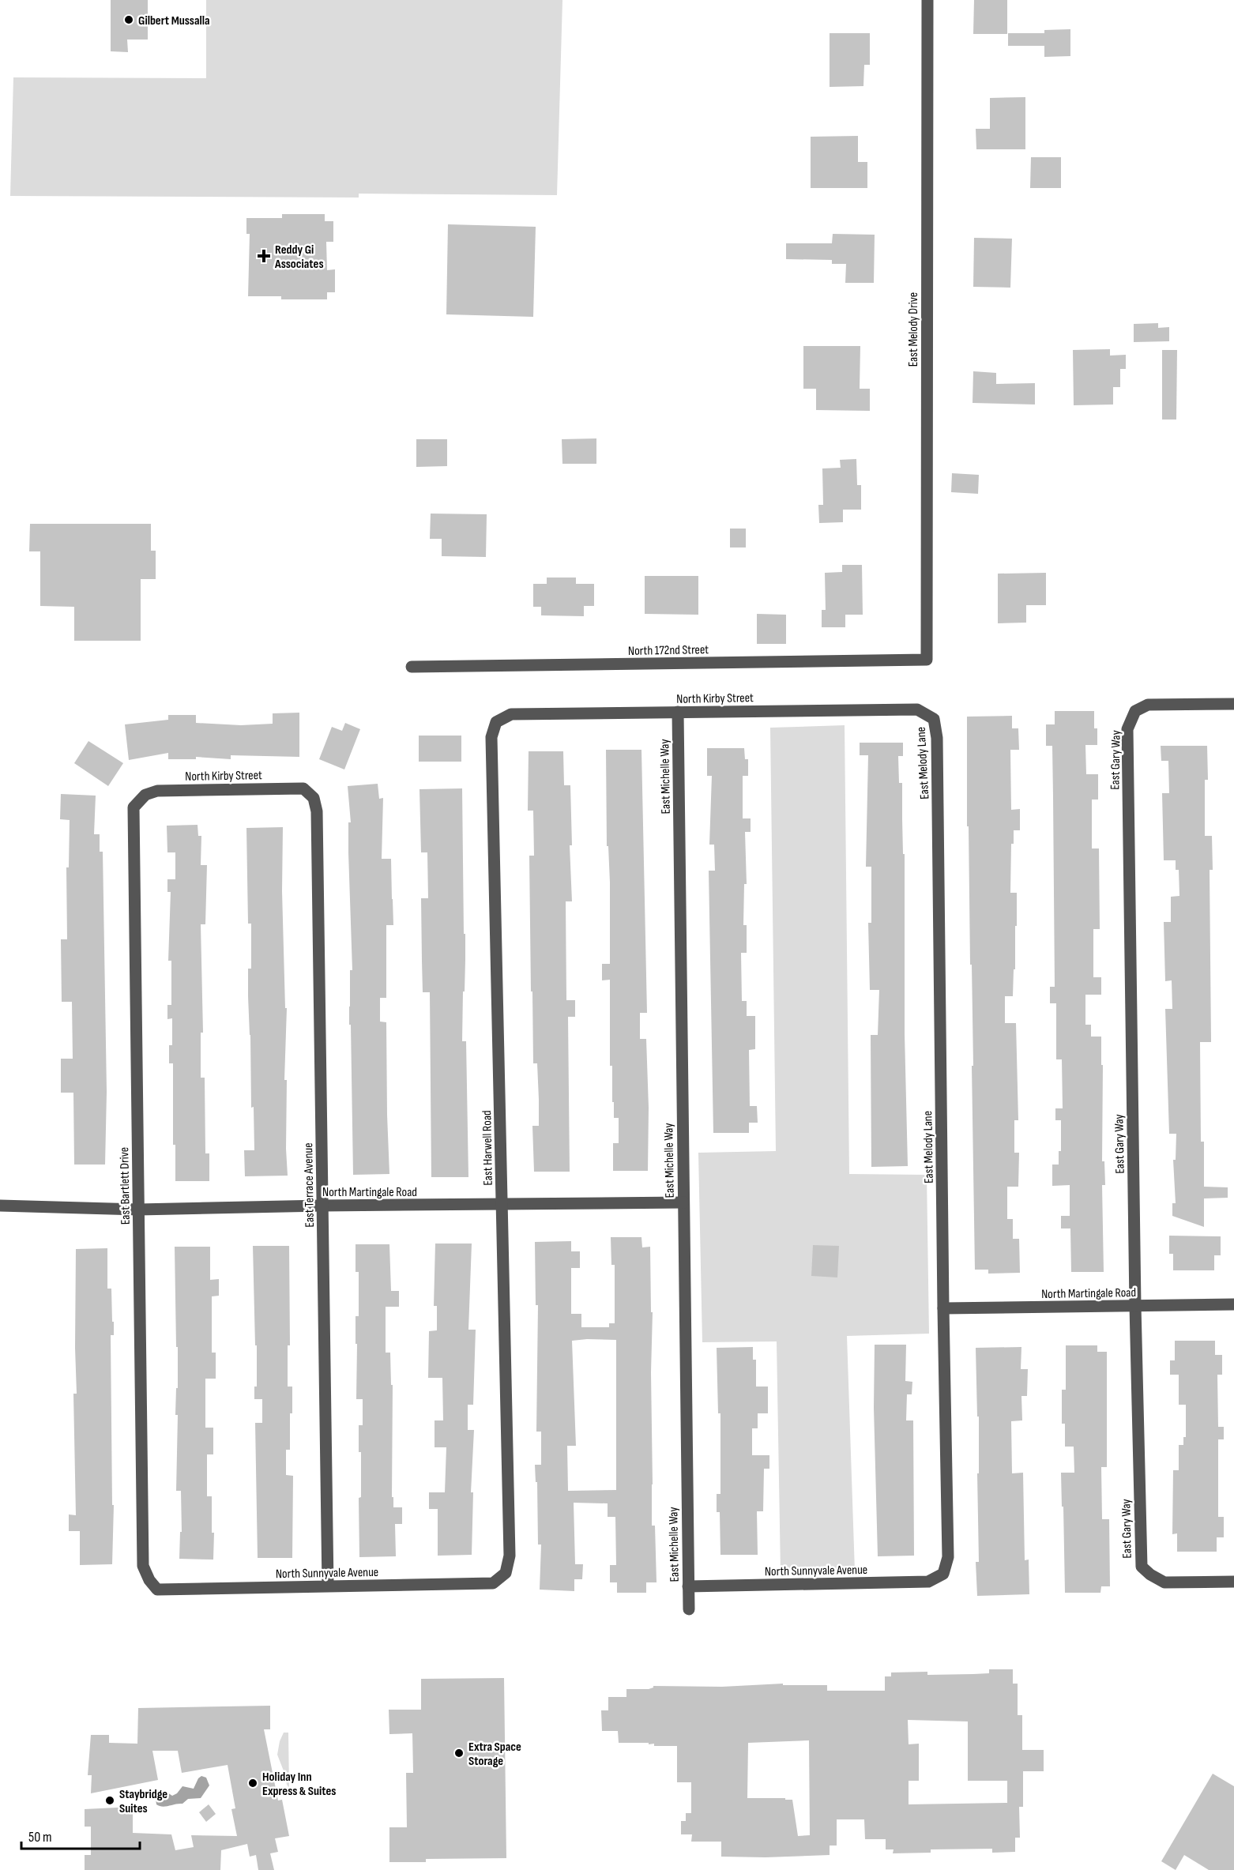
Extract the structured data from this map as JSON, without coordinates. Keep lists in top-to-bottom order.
{
  "streets": {
    "street": [
      "East Melody Drive",
      "North 172nd Street",
      "North Kirby Street",
      "East Gary Way",
      "East Melody Lane",
      "East Michelle Way",
      "East Harwell Road",
      "East Terrace Avenue",
      "East Bartlett Drive",
      "North Martingale Road",
      "North Sunnyvale Avenue"
    ]
  },
  "crossings": [
    ["East Melody Drive", "North 172nd Street"],
    ["North Kirby Street", "East Melody Lane"],
    ["North Kirby Street", "East Michelle Way"],
    ["North Kirby Street", "East Harwell Road"],
    ["North Kirby Street", "East Terrace Avenue"],
    ["North Kirby Street", "East Bartlett Drive"],
    ["East Gary Way", "North Martingale Road"],
    ["East Melody Lane", "North Martingale Road"],
    ["East Melody Lane", "North Sunnyvale Avenue"],
    ["East Michelle Way", "North Martingale Road"],
    ["East Michelle Way", "North Sunnyvale Avenue"],
    ["East Harwell Road", "North Martingale Road"],
    ["East Harwell Road", "North Sunnyvale Avenue"],
    ["East Terrace Avenue", "North Martingale Road"],
    ["East Terrace Avenue", "North Sunnyvale Avenue"],
    ["East Bartlett Drive", "North Martingale Road"],
    ["East Bartlett Drive", "North Sunnyvale Avenue"]
  ],
  "places": {
    "other": [
      "Gilbert Mussalla",
      "Extra Space Storage",
      "Holiday Inn Express & Suites",
      "Staybridge Suites"
    ],
    "health": ["Reddy Gi Associates"]
  },
  "scale_bar": "50 m"
}
